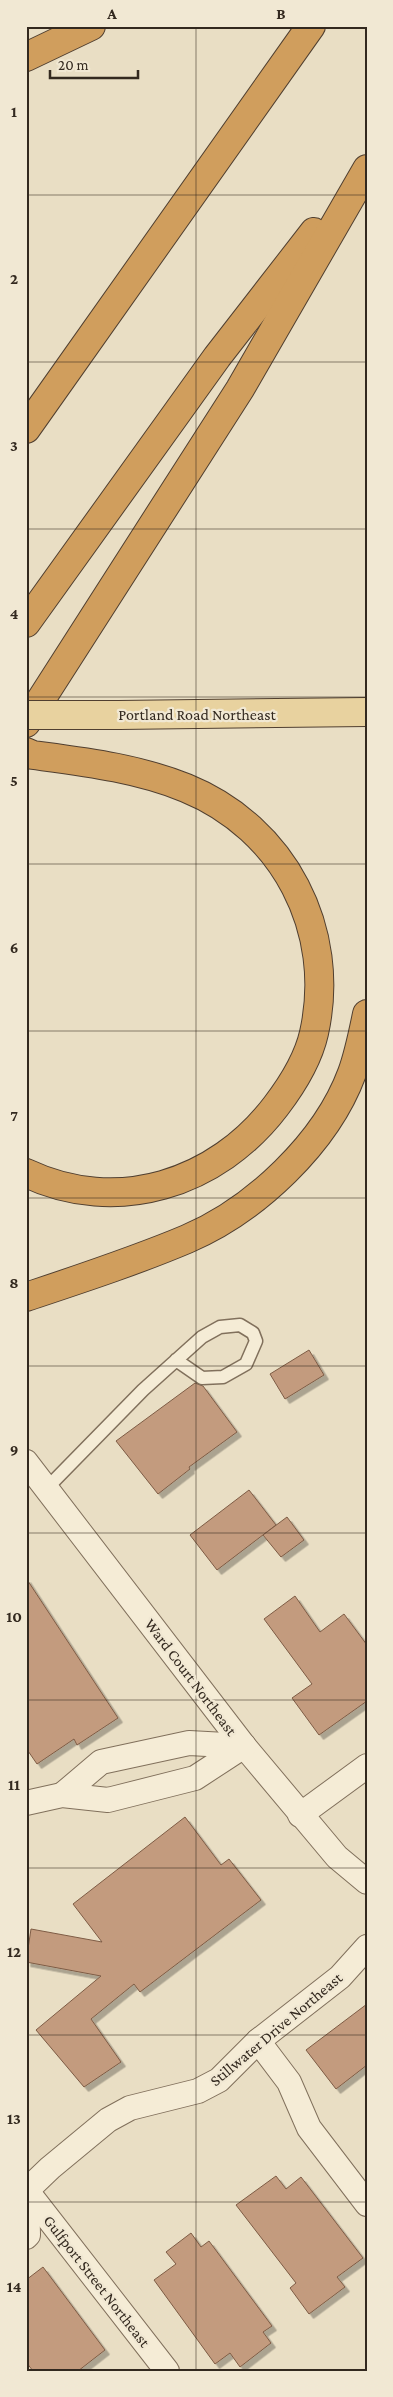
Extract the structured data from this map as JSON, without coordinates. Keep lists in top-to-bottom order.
{
  "streets": {
    "main road": ["Portland Road Northeast"],
    "street": ["Ward Court Northeast", "Stillwater Drive Northeast", "Gulfport Street Northeast"]
  },
  "crossings": [
    ["Stillwater Drive Northeast", "Gulfport Street Northeast"]
  ],
  "scale_bar": "20 m",
  "grid": {
    "columns": ["A", "B"],
    "rows": [
      "1",
      "2",
      "3",
      "4",
      "5",
      "6",
      "7",
      "8",
      "9",
      "10",
      "11",
      "12",
      "13",
      "14"
    ]
  }
}
